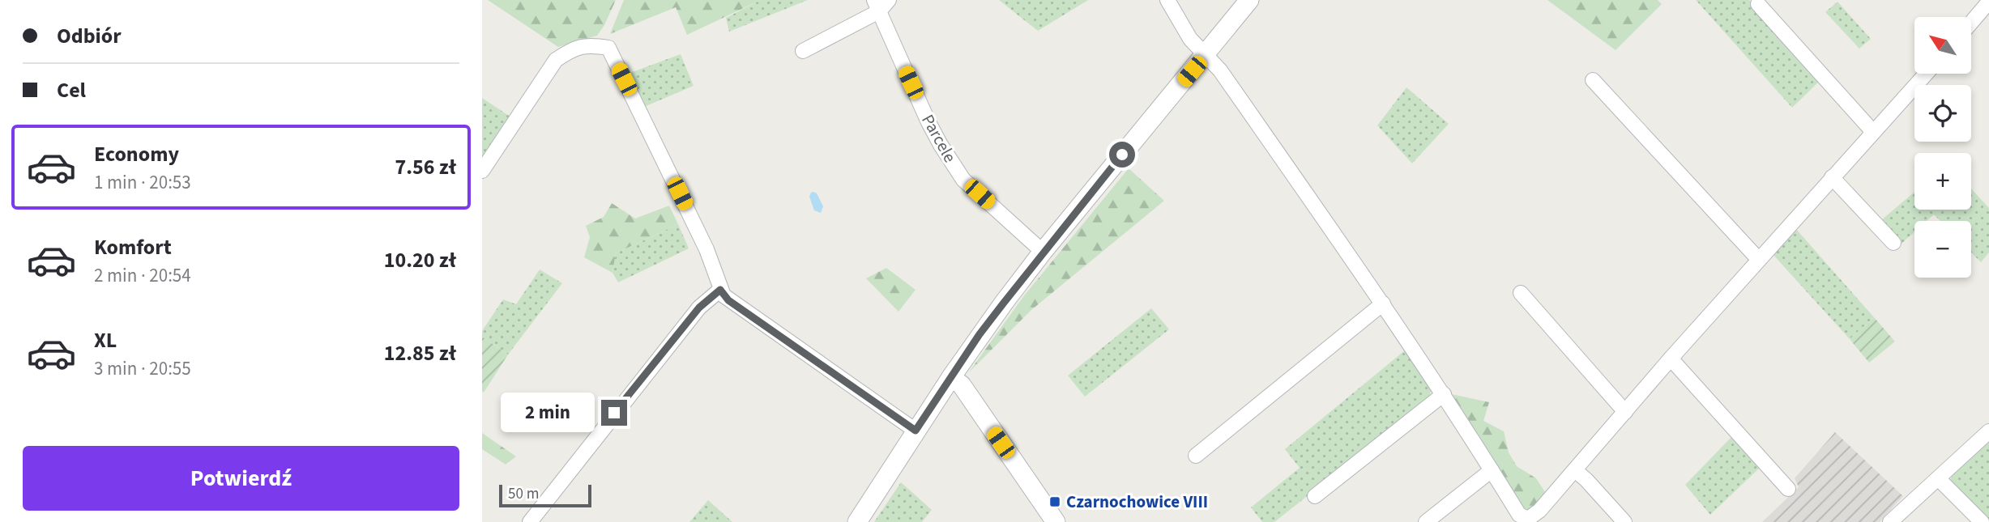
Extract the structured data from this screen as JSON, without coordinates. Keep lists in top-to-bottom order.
{
  "streets": {
    "street": ["Parcele"]
  },
  "places": {
    "transit": ["Czarnochowice VIII"]
  },
  "scale_bar": "50 m",
  "north": "top left",
  "page": {
    "banner": ["Odbiór", "Cel"],
    "map_buttons": ["+", "−"],
    "list": [
      {
        "name": "Economy",
        "note": "1 min · 20:53",
        "value": "7.56 zł"
      },
      {
        "name": "Komfort",
        "note": "2 min · 20:54",
        "value": "10.20 zł"
      },
      {
        "name": "XL",
        "note": "3 min · 20:55",
        "value": "12.85 zł"
      }
    ],
    "bubble": "2 min",
    "buttons": "Potwierdź",
    "scale": "50 m"
  }
}
